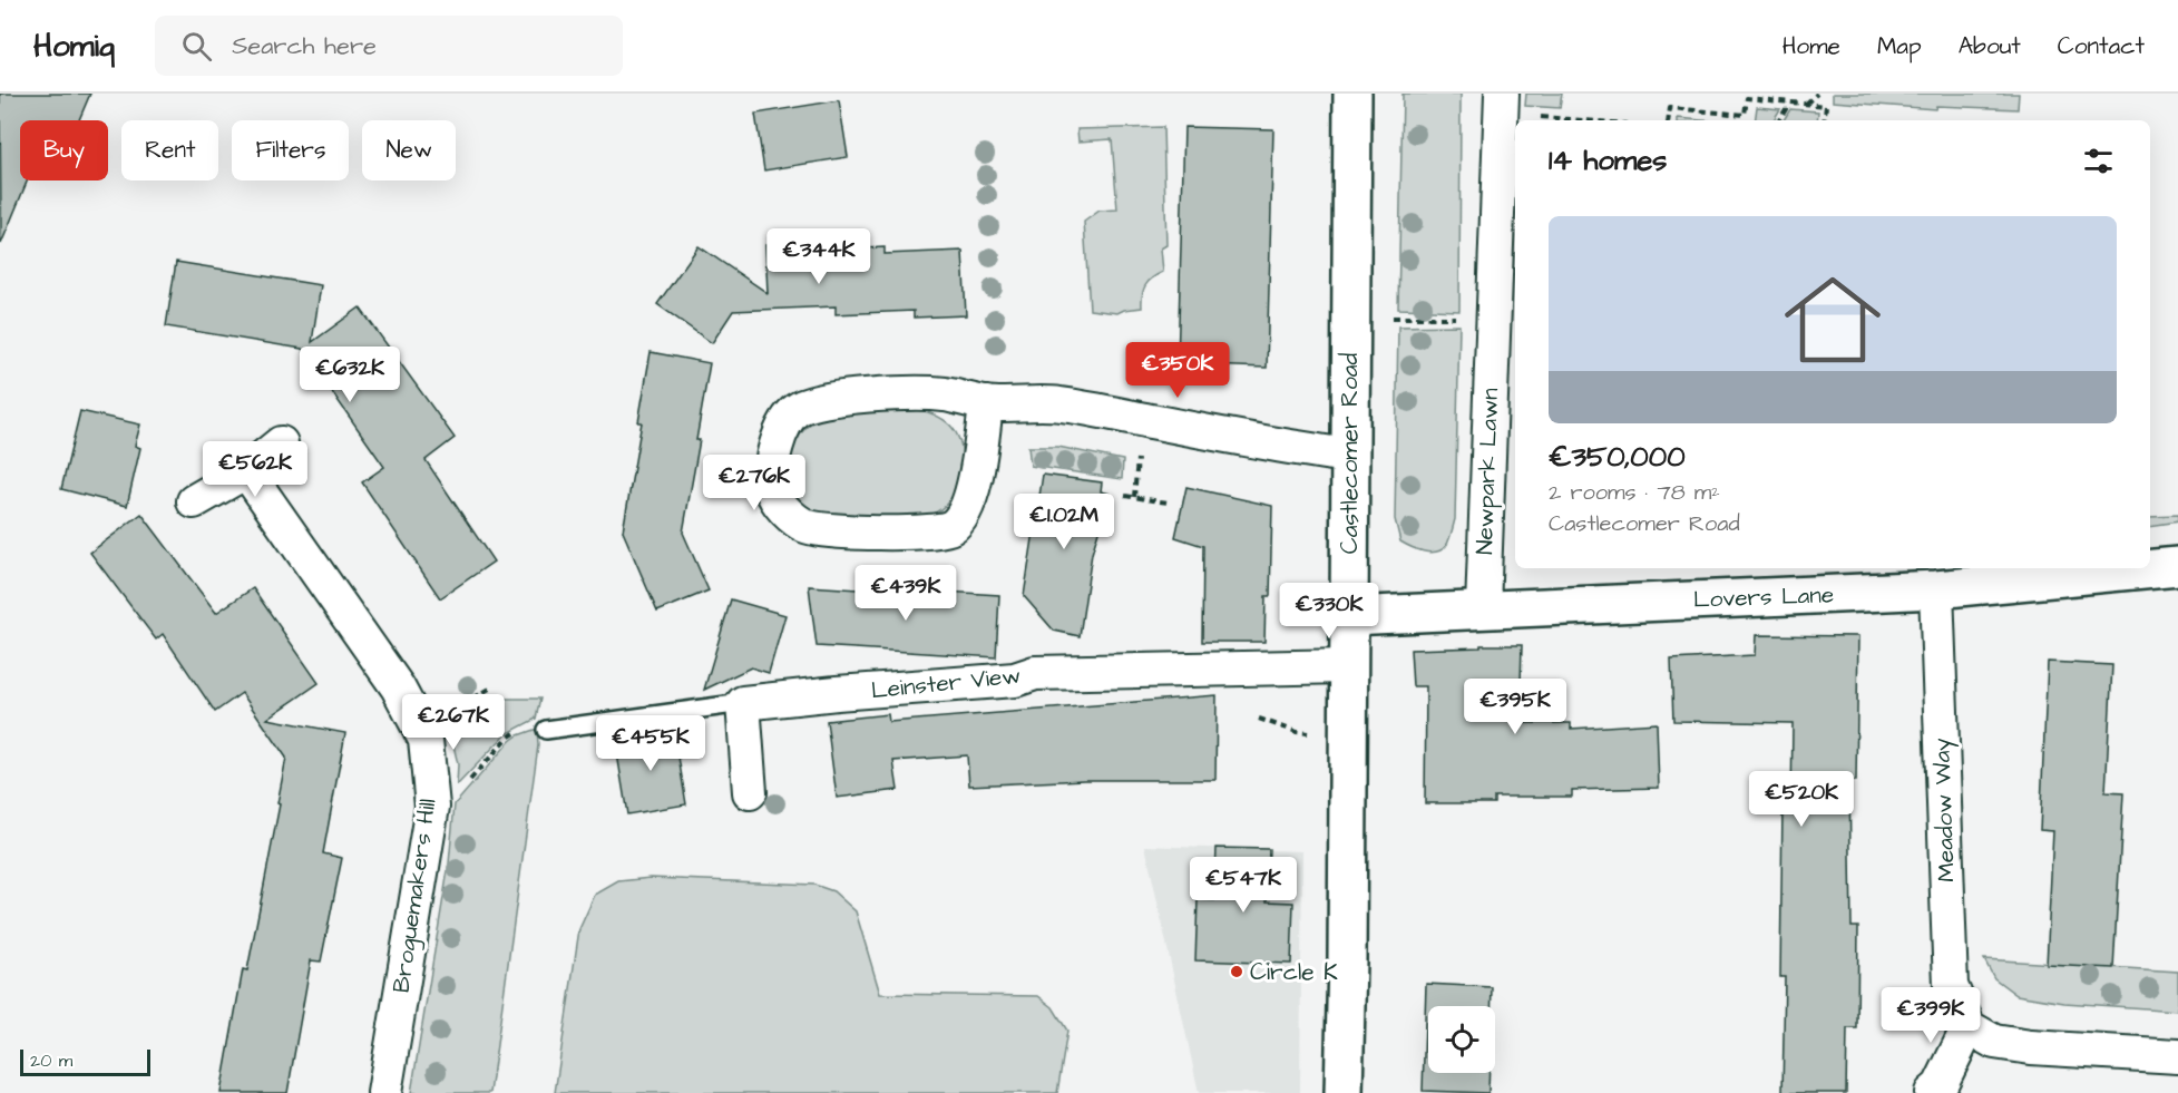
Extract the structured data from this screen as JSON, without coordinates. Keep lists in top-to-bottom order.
{
  "streets": {
    "main road": ["Castlecomer Road", "Lovers Lane"],
    "street": [
      "Newpark Lawn",
      "Leinster View",
      "Meadow Way",
      "Broguemakers Hill"
    ]
  },
  "crossings": [
    ["Castlecomer Road", "Lovers Lane"],
    ["Castlecomer Road", "Leinster View"],
    ["Newpark Lawn", "Lovers Lane"],
    ["Lovers Lane", "Meadow Way"]
  ],
  "places": ["Circle K"],
  "scale_bar": "20 m",
  "page": {
    "header": "Homiq",
    "search": "Search here",
    "nav": [
      "Home",
      "Map",
      "About",
      "Contact"
    ],
    "chip": [
      "Buy",
      "Rent",
      "Filters",
      "New"
    ],
    "heading": "14 homes",
    "list": [
      {
        "name": "€350,000",
        "note": "2 rooms · 78 m² · Castlecomer Road"
      }
    ],
    "price": [
      "€344K",
      "€350K",
      "€632K",
      "€562K",
      "€276K",
      "€1.02M",
      "€439K",
      "€330K",
      "€395K",
      "€267K",
      "€455K",
      "€520K",
      "€547K",
      "€399K"
    ],
    "scale": "20 m"
  }
}
